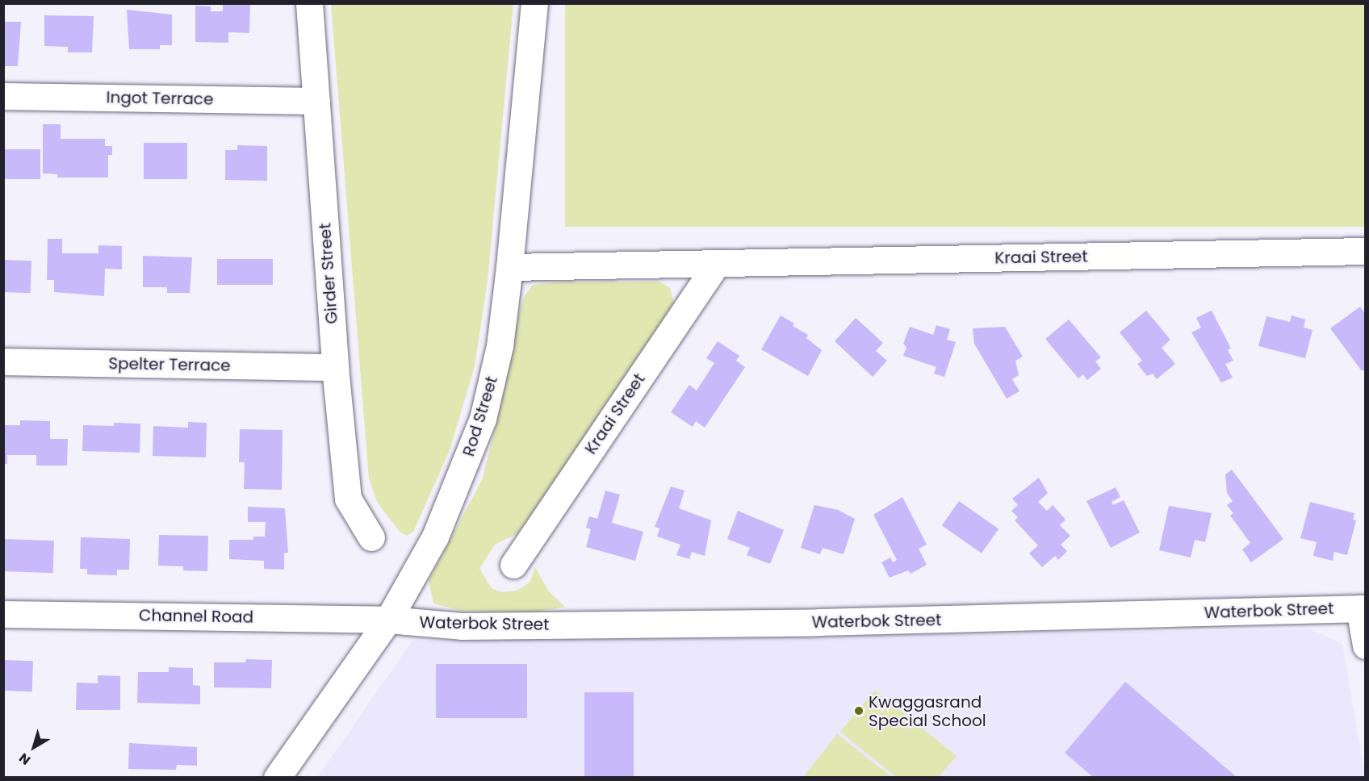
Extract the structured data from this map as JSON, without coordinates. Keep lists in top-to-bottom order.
{
  "streets": {
    "street": [
      "Ingot Terrace",
      "Kraai Street",
      "Girder Street",
      "Spelter Terrace",
      "Rod Street",
      "Waterbok Street",
      "Channel Road"
    ]
  },
  "crossings": [
    ["Ingot Terrace", "Girder Street"],
    ["Kraai Street", "Rod Street"],
    ["Girder Street", "Spelter Terrace"],
    ["Rod Street", "Waterbok Street"],
    ["Rod Street", "Channel Road"],
    ["Waterbok Street", "Channel Road"]
  ],
  "places": ["Kwaggasrand Special School"],
  "north": "bottom left"
}
